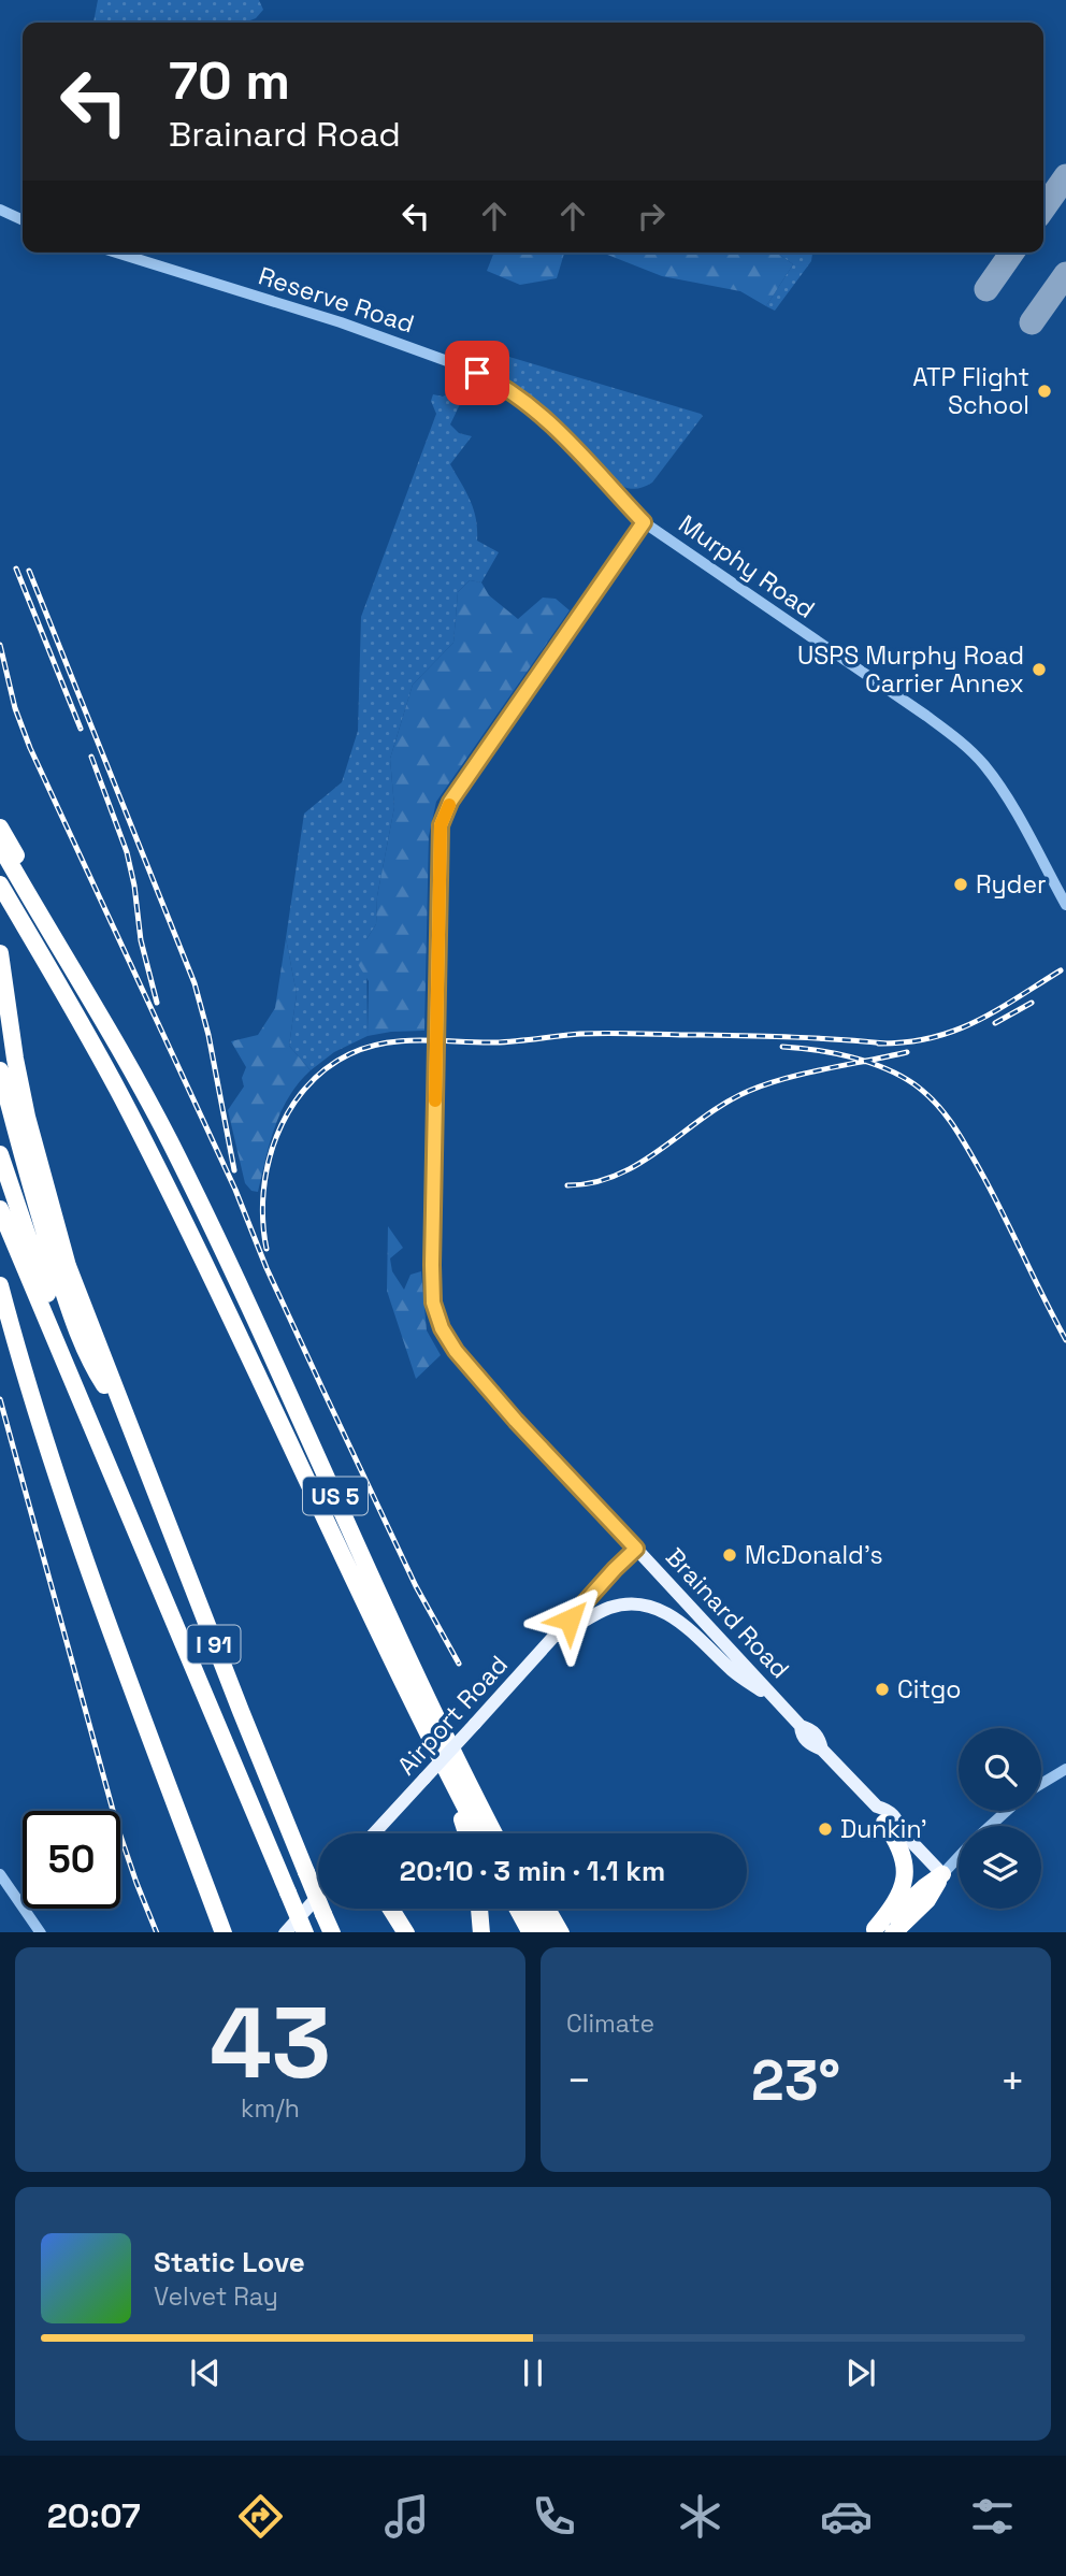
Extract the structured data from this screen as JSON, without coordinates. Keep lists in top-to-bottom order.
{
  "streets": {
    "highway": ["US 5", "I 91"],
    "main road": ["Brainard Road", "Airport Road"],
    "street": ["Reserve Road", "Murphy Road"]
  },
  "crossings": [
    ["Reserve Road", "Murphy Road"],
    ["Reserve Road", "Brainard Road"],
    ["Murphy Road", "Brainard Road"],
    ["Brainard Road", "Airport Road"]
  ],
  "places": [
    "ATP Flight School",
    "USPS Murphy Road Carrier Annex",
    "Ryder",
    "McDonald's",
    "Citgo",
    "Dunkin'"
  ],
  "page": {
    "turn": ["70 m", "Brainard Road"],
    "limit": "50",
    "trip": "20:10 · 3 min · 1.1 km",
    "tile": [
      ["43", "km/h"],
      "Climate"
    ],
    "heat": ["−", "23°", "+"],
    "song": ["Static Love", "Velvet Ray"],
    "tabs": "20:07"
  }
}
